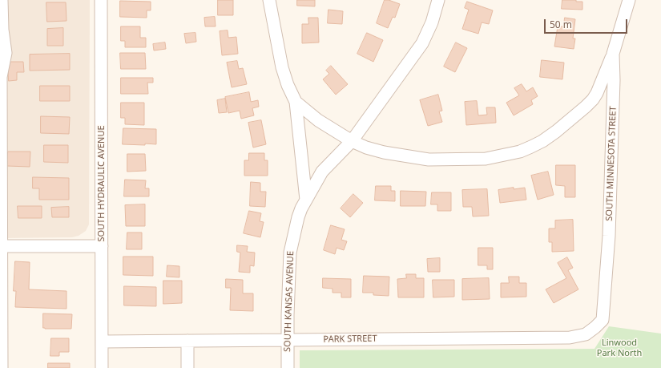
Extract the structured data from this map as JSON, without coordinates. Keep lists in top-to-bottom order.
{
  "streets": {
    "street": [
      "SOUTH MINNESOTA STREET",
      "SOUTH HYDRAULIC AVENUE",
      "SOUTH KANSAS AVENUE",
      "PARK STREET"
    ]
  },
  "crossings": [
    ["SOUTH MINNESOTA STREET", "PARK STREET"],
    ["SOUTH HYDRAULIC AVENUE", "PARK STREET"],
    ["SOUTH KANSAS AVENUE", "PARK STREET"]
  ],
  "parks": ["Linwood Park North"],
  "scale_bar": "50 m"
}
